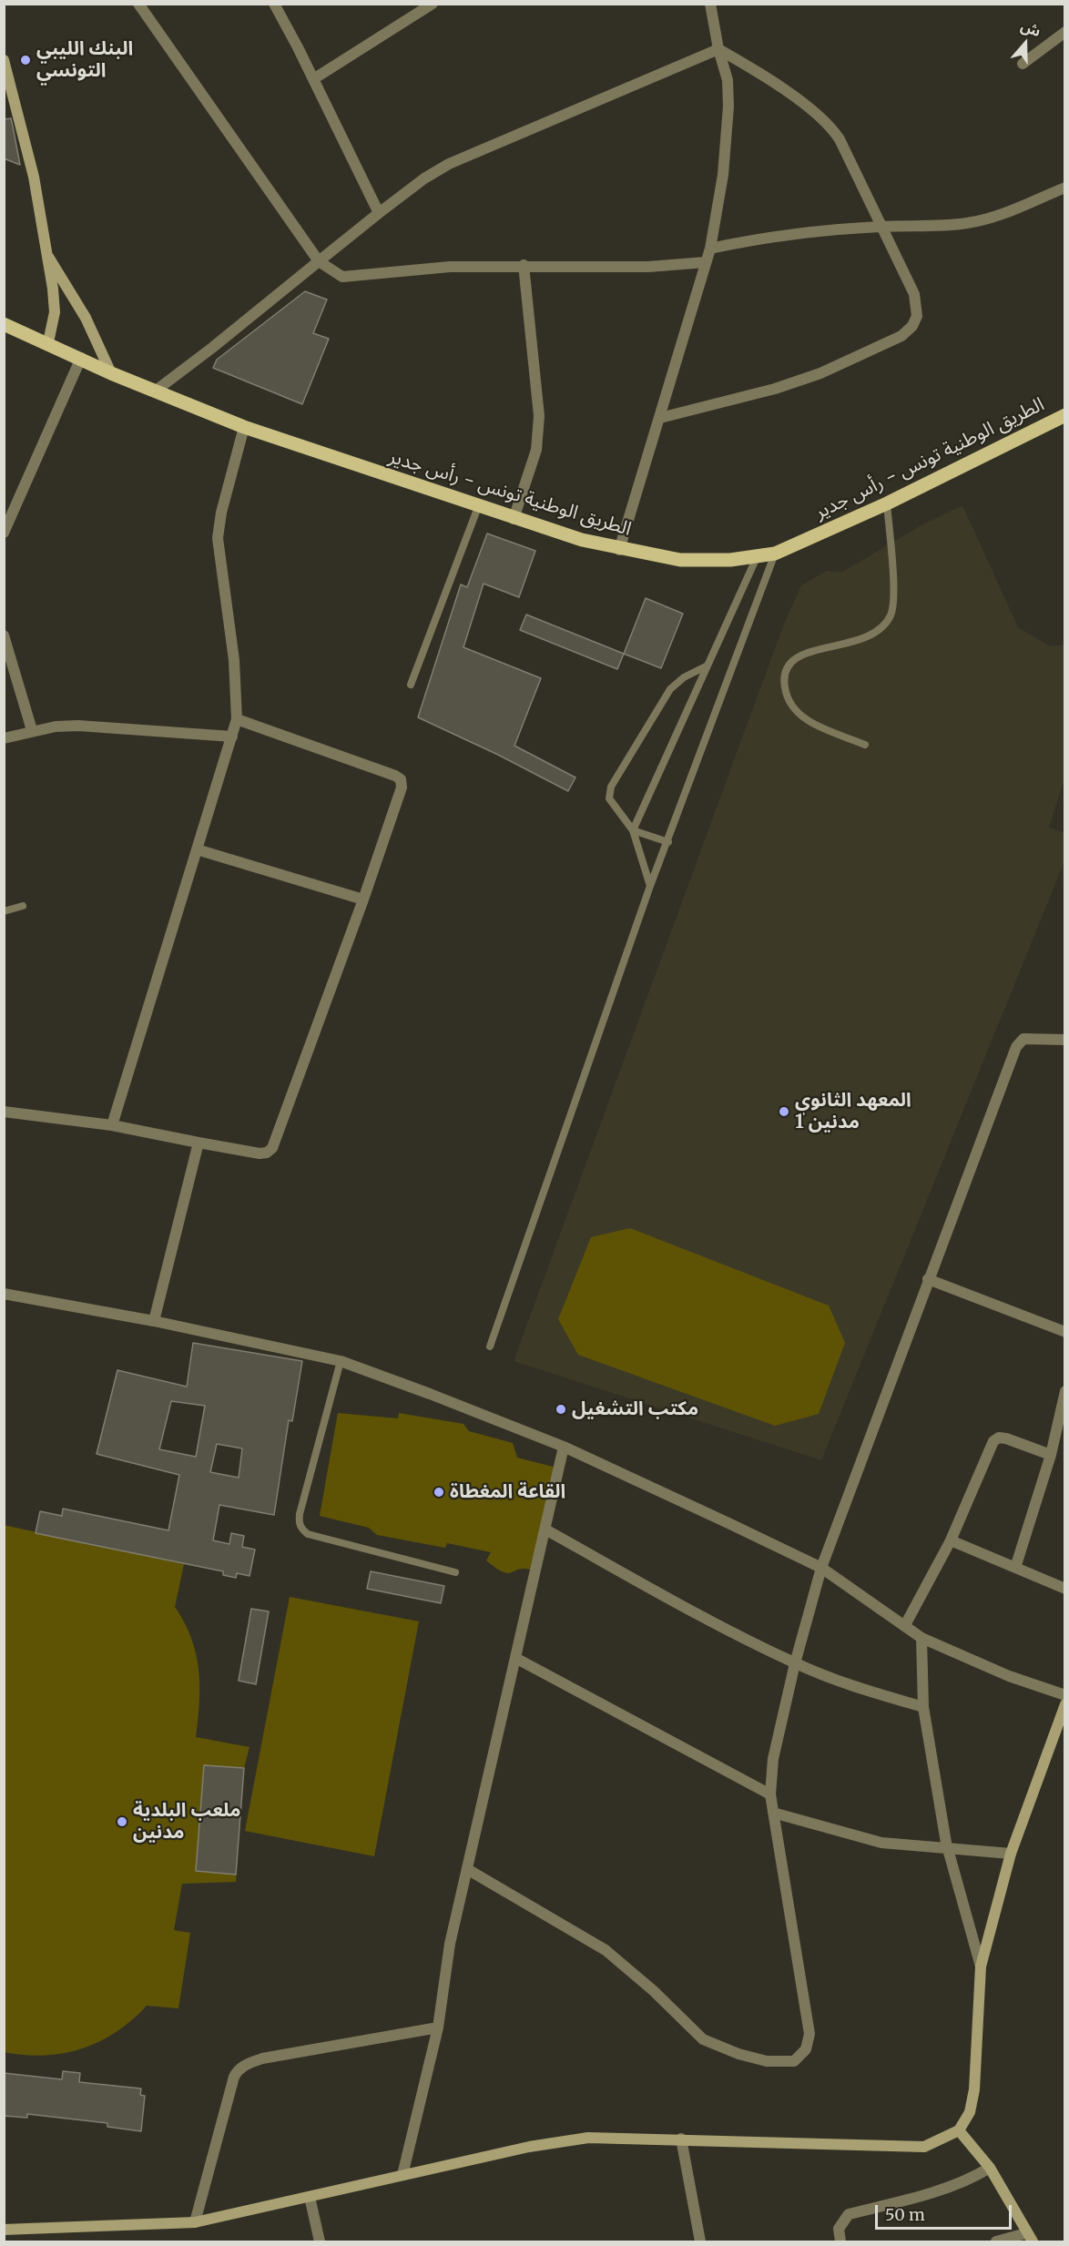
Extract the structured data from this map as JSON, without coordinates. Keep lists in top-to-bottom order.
{
  "streets": {
    "main road": ["الطريق الوطنية تونس - رأس جدير"]
  },
  "places": [
    "البنك الليبي التونسي",
    "المعهد الثانوي مدنين 1",
    "مكتب التشغيل",
    "القاعة المغطاة",
    "ملعب البلدية مدنين"
  ],
  "scale_bar": "50 m",
  "north": "top"
}
